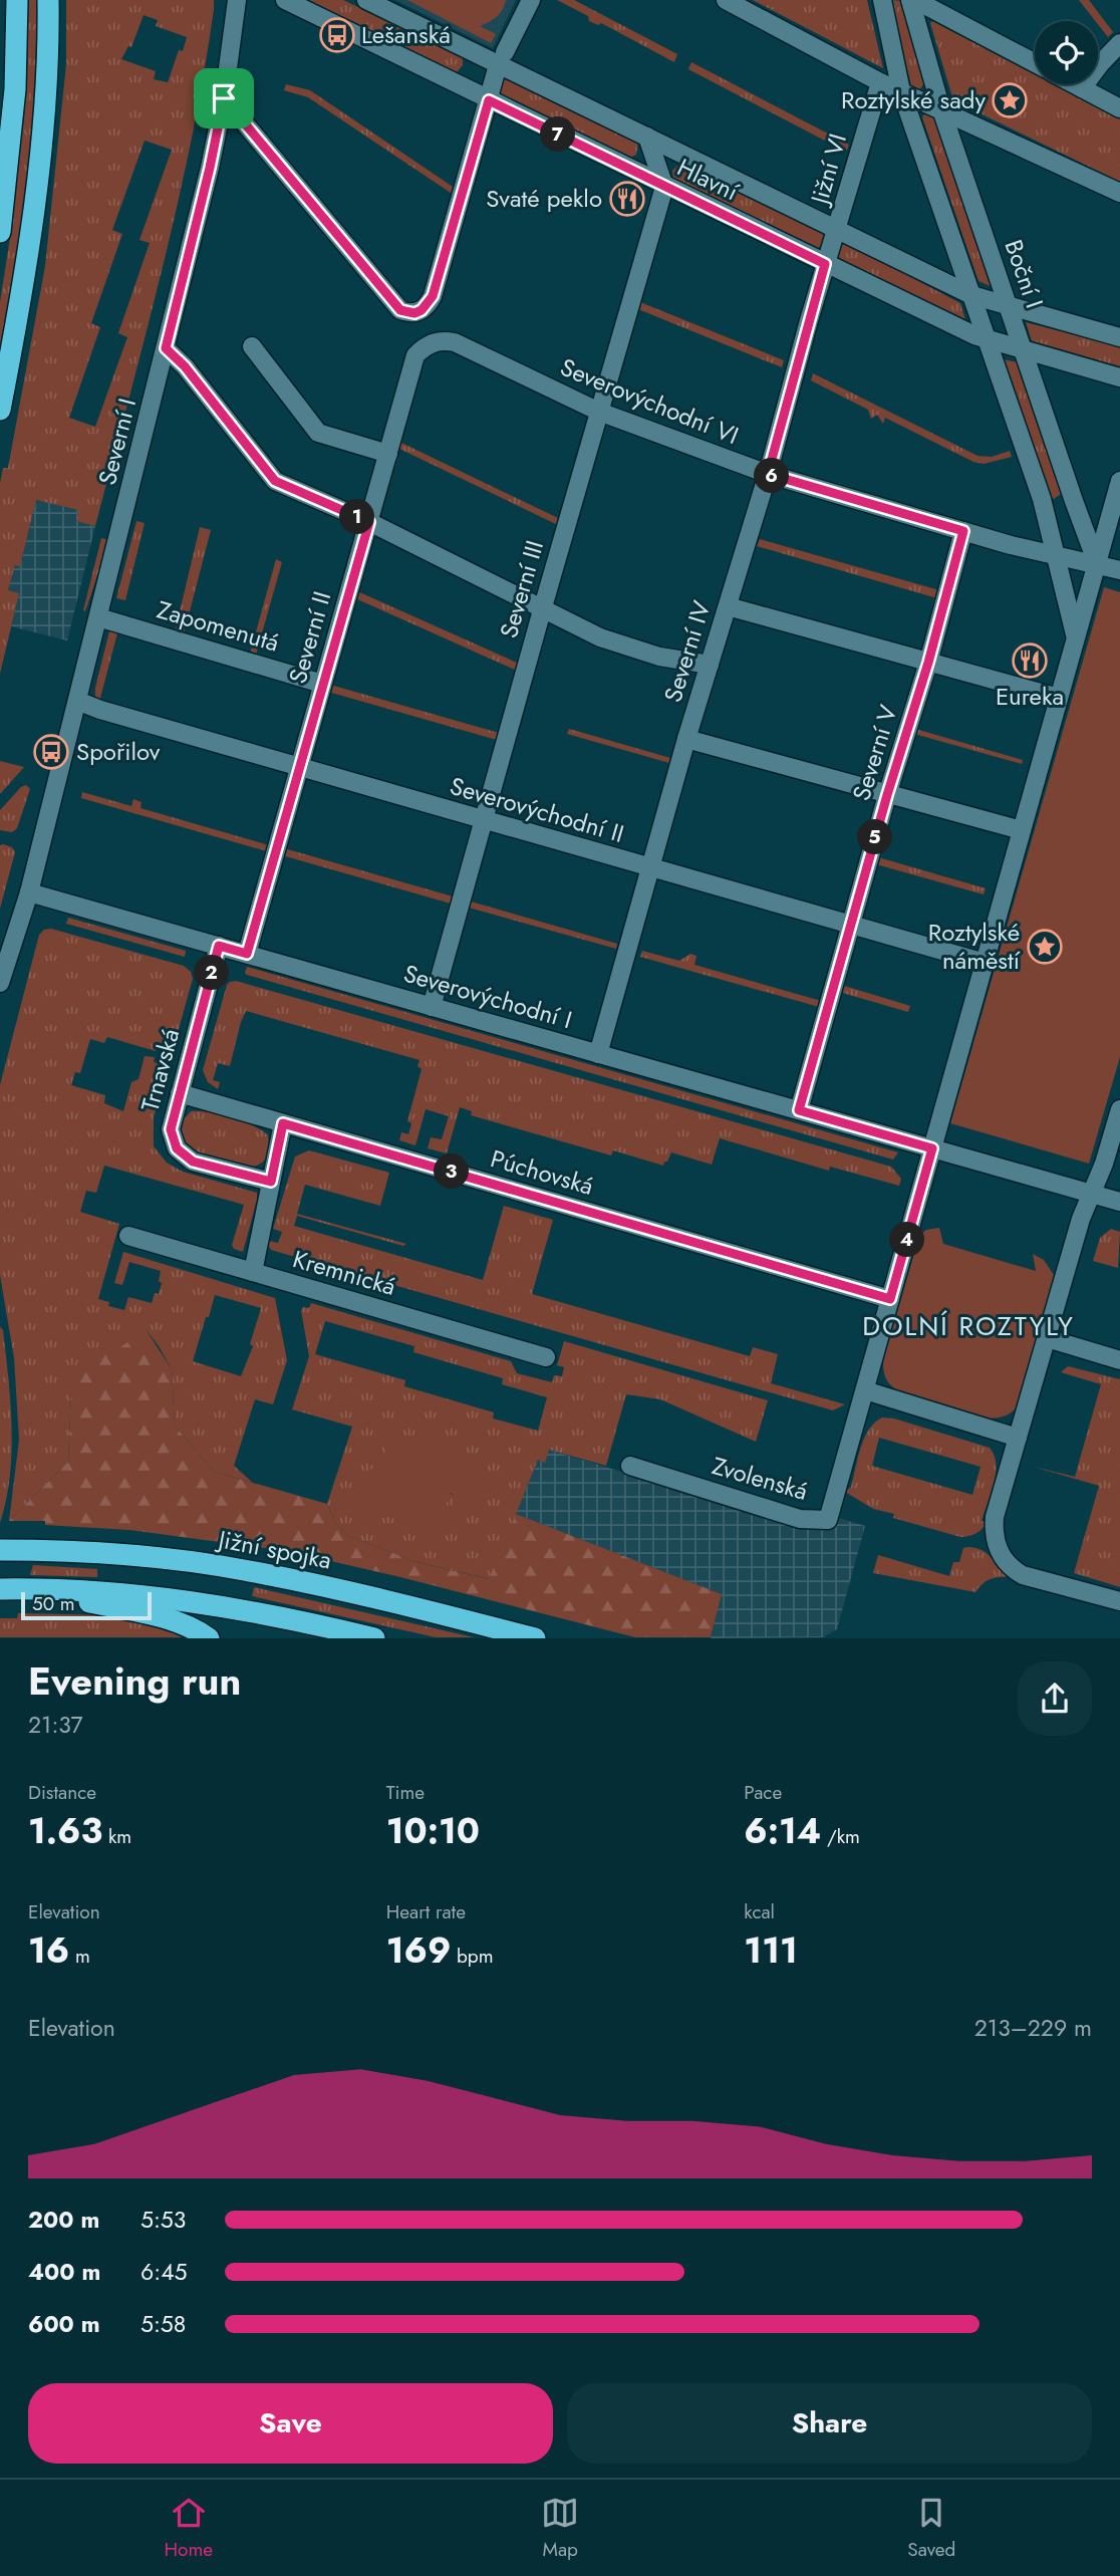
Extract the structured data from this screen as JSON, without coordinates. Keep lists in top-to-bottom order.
{
  "streets": {
    "highway": ["Jižní spojka"],
    "street": [
      "Jižní VI",
      "Hlavní",
      "Boční I",
      "Severovýchodní VI",
      "Severní I",
      "Severní III",
      "Zapomenutá",
      "Severní II",
      "Severní IV",
      "Severní V",
      "Severovýchodní II",
      "Severovýchodní I",
      "Trnavská",
      "Púchovská",
      "Kremnická",
      "Zvolenská"
    ]
  },
  "crossings": [
    ["Jižní VI", "Hlavní"],
    ["Jižní VI", "Severní IV"],
    ["Hlavní", "Boční I"],
    ["Hlavní", "Severní III"],
    ["Hlavní", "Severní IV"],
    ["Boční I", "Severovýchodní VI"],
    ["Severovýchodní VI", "Severní III"],
    ["Severovýchodní VI", "Severní II"],
    ["Severovýchodní VI", "Severní IV"],
    ["Severovýchodní VI", "Severní V"],
    ["Severní I", "Zapomenutá"],
    ["Severní I", "Severovýchodní II"],
    ["Severní I", "Severovýchodní I"],
    ["Severní III", "Severovýchodní II"],
    ["Severní III", "Severovýchodní I"],
    ["Zapomenutá", "Severní II"],
    ["Severní II", "Severovýchodní II"],
    ["Severní II", "Severovýchodní I"],
    ["Severní IV", "Severovýchodní II"],
    ["Severní IV", "Severovýchodní I"],
    ["Severní V", "Severovýchodní II"],
    ["Severní V", "Severovýchodní I"],
    ["Severovýchodní I", "Trnavská"],
    ["Trnavská", "Púchovská"]
  ],
  "districts": ["DOLNÍ ROZTYLY"],
  "places": {
    "bus stop": ["Lešanská", "Spořilov"],
    "place": ["Roztylské sady", "Roztylské náměstí"],
    "restaurant": ["Svaté peklo", "Eureka"]
  },
  "scale_bar": "50 m",
  "page": {
    "pins": [
      "7",
      "6",
      "1",
      "5",
      "2",
      "3",
      "4"
    ],
    "scale": "50 m",
    "heading": ["Evening run", "21:37"],
    "stats": [
      ["Distance", "1.63 km"],
      ["Time", "10:10"],
      ["Pace", "6:14 /km"],
      ["Elevation", "16 m"],
      ["Heart rate", "169 bpm"],
      ["kcal", "111"]
    ],
    "chart": ["Elevation", "213–229 m"],
    "list": [
      {
        "name": "200 m",
        "note": "5:53"
      },
      {
        "name": "400 m",
        "note": "6:45"
      },
      {
        "name": "600 m",
        "note": "5:58"
      }
    ],
    "buttons": ["Save", "Share"],
    "tabs": ["Home", "Map", "Saved"]
  }
}
